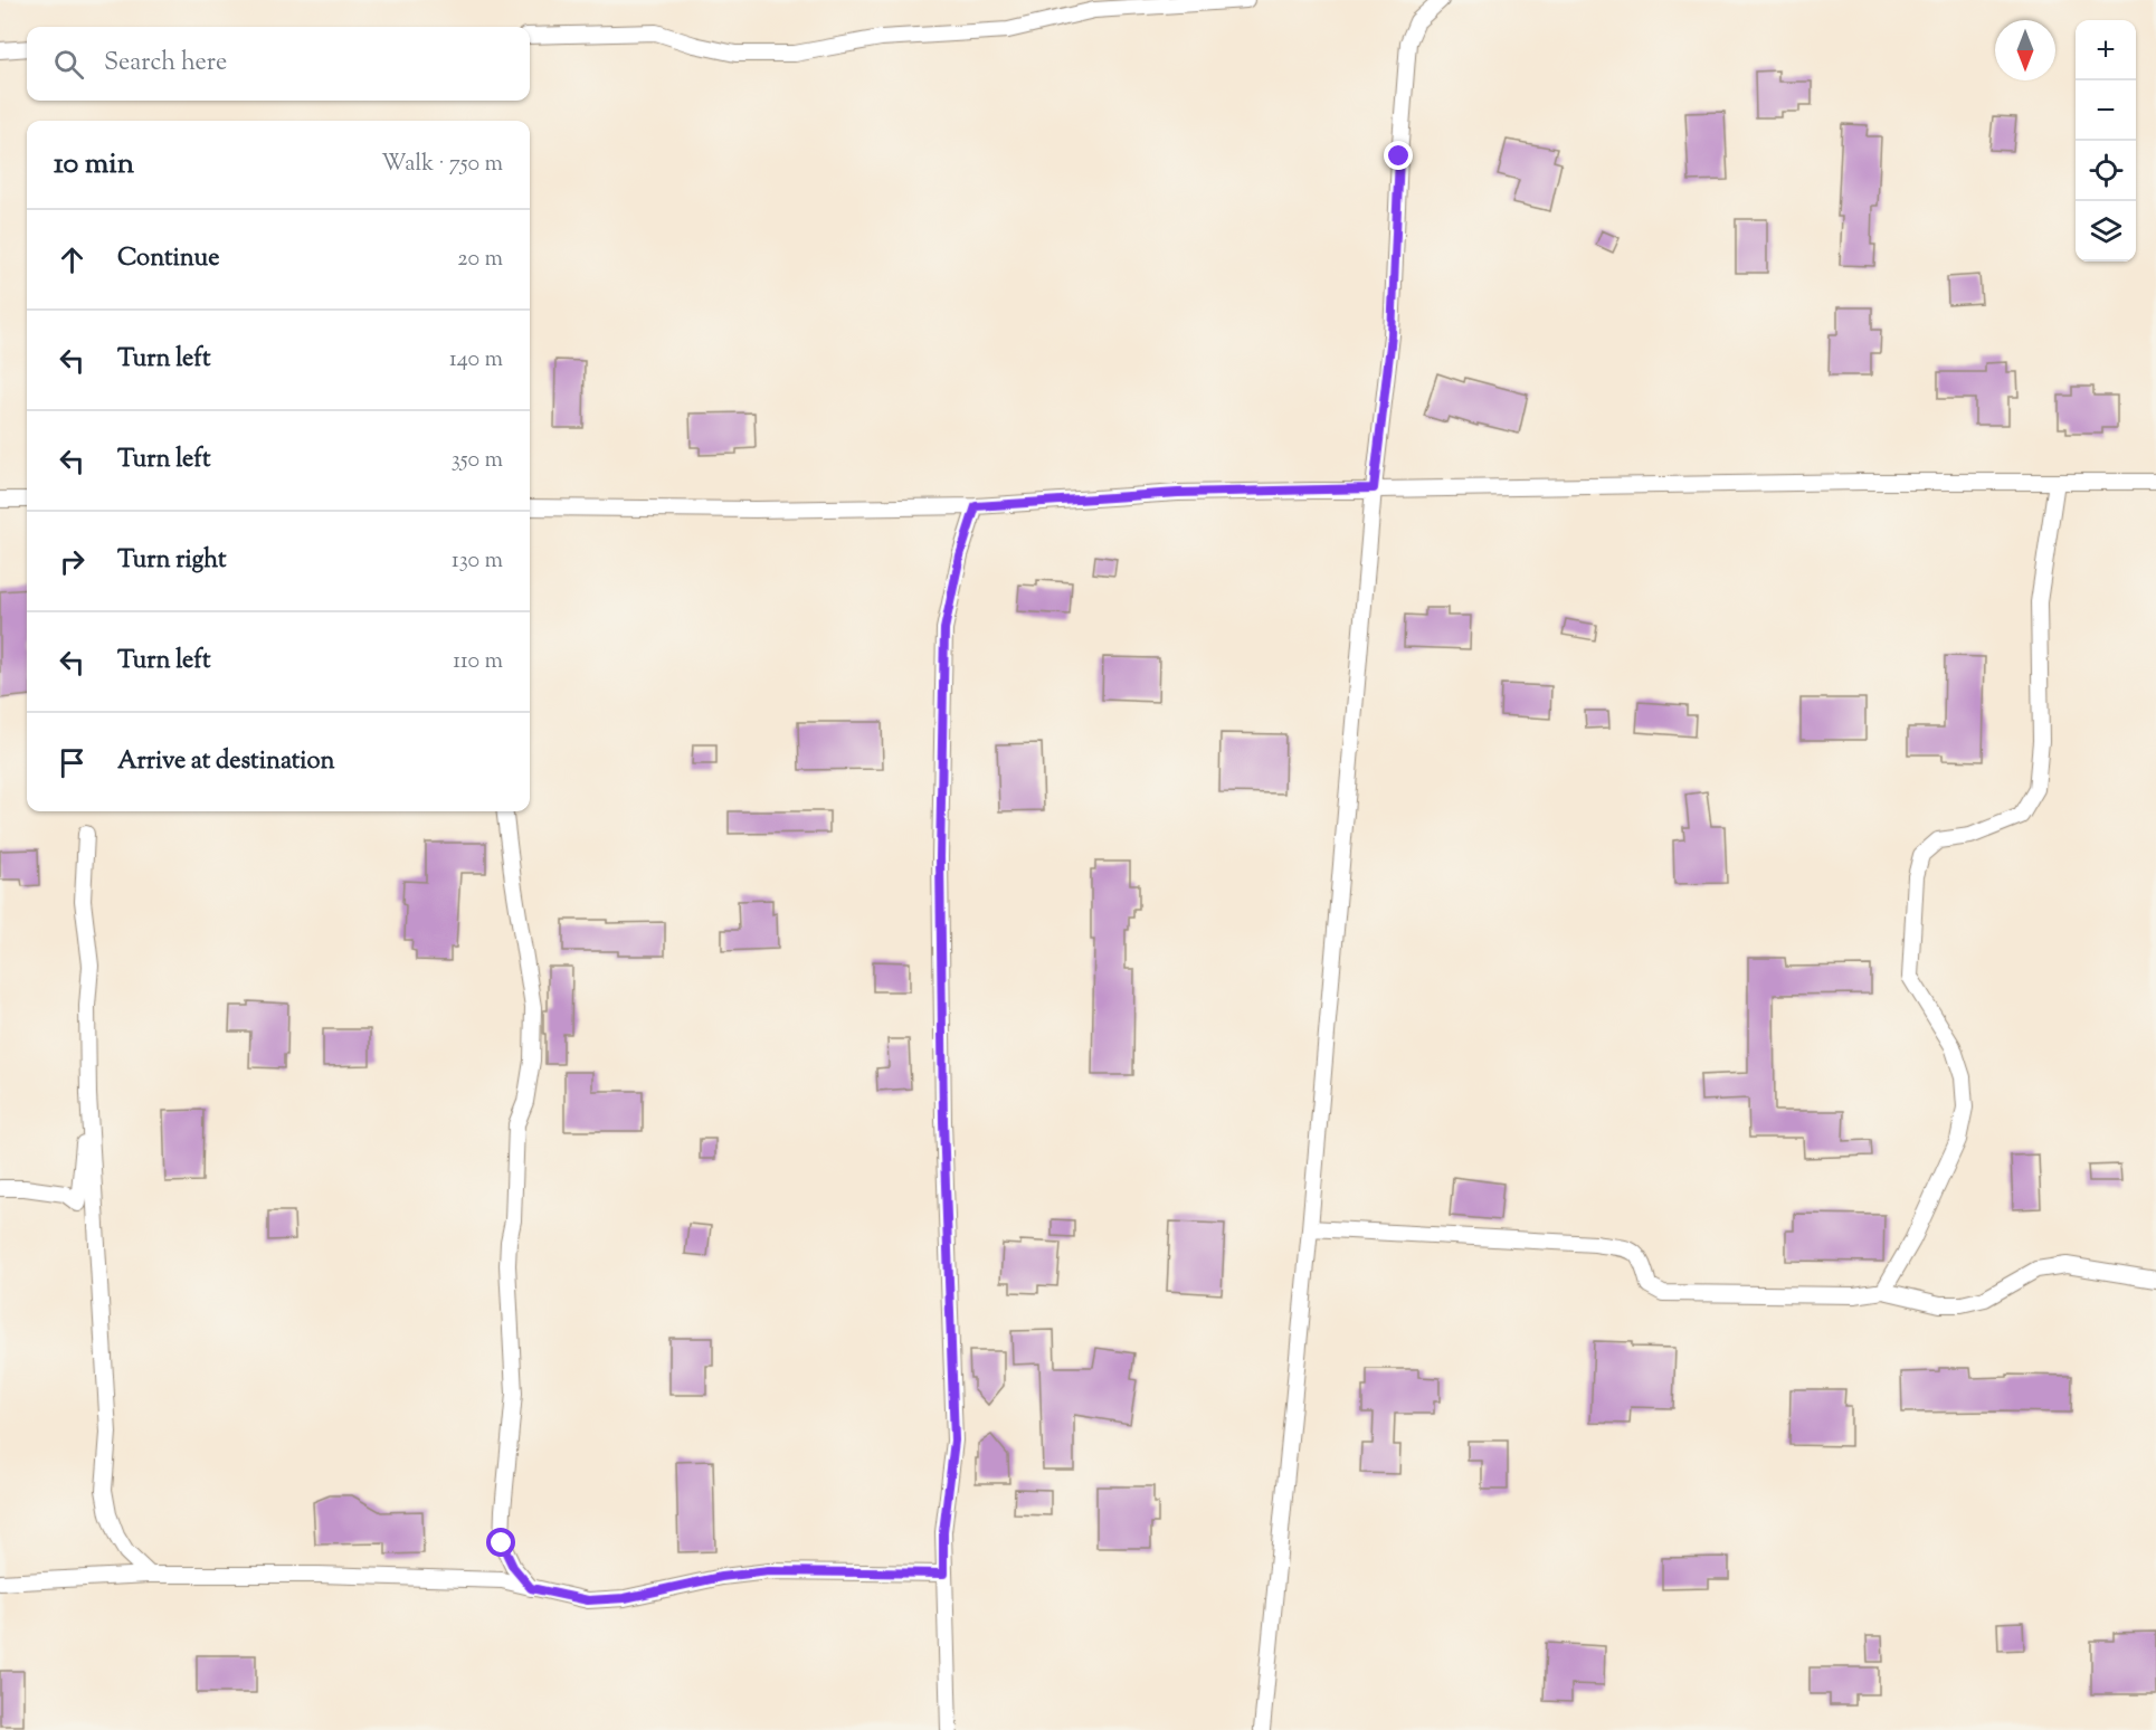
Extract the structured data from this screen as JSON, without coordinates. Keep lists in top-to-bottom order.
{
  "north": "bottom",
  "page": {
    "map_buttons": ["+", "−"],
    "search": "Search here",
    "heading": ["10 min", "Walk · 750 m"],
    "list": [
      ["Continue", "20 m"],
      ["Turn left", "140 m"],
      ["Turn left", "350 m"],
      ["Turn right", "130 m"],
      ["Turn left", "110 m"],
      "Arrive at destination"
    ]
  }
}
